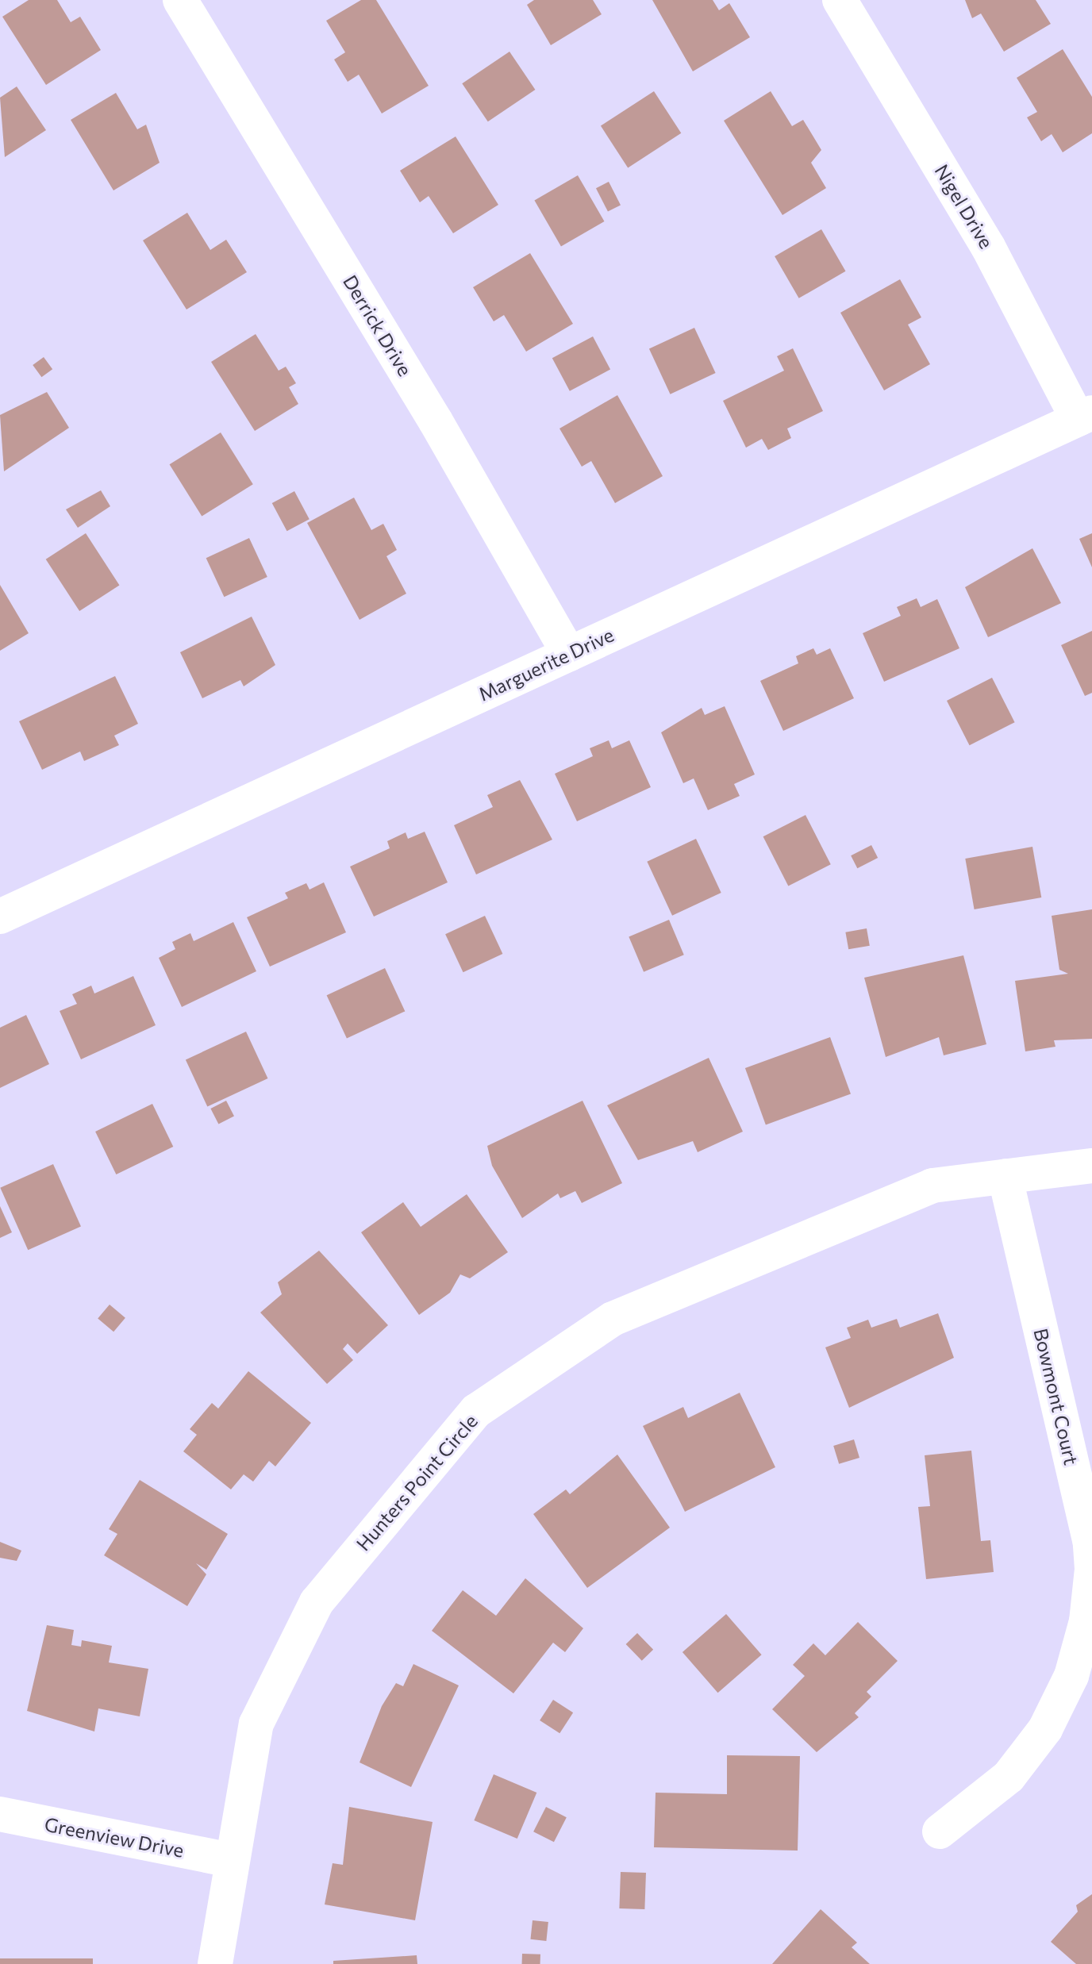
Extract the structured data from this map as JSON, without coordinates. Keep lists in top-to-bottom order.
{
  "streets": {
    "street": [
      "Nigel Drive",
      "Derrick Drive",
      "Marguerite Drive",
      "Bowmont Court",
      "Hunters Point Circle",
      "Greenview Drive"
    ]
  },
  "crossings": [
    ["Nigel Drive", "Marguerite Drive"],
    ["Derrick Drive", "Marguerite Drive"],
    ["Bowmont Court", "Hunters Point Circle"],
    ["Hunters Point Circle", "Greenview Drive"]
  ]
}
